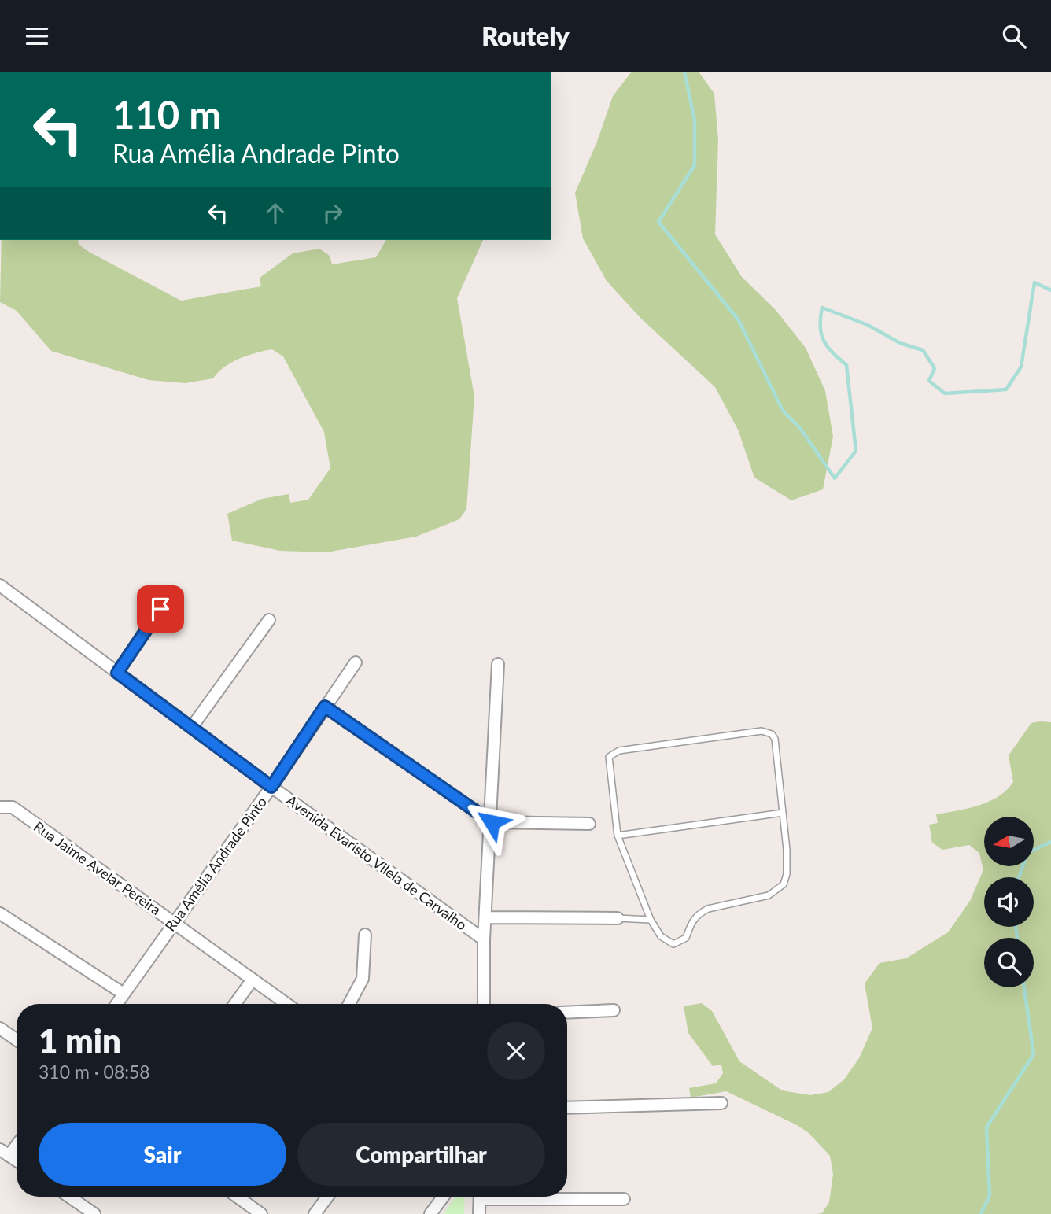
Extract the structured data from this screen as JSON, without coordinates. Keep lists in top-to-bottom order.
{
  "streets": {
    "street": ["Avenida Evaristo Vilela de Carvalho", "Rua Amélia Andrade Pinto", "Rua Jaime Avelar Pereira"]
  },
  "crossings": [
    ["Avenida Evaristo Vilela de Carvalho", "Rua Amélia Andrade Pinto"],
    ["Rua Amélia Andrade Pinto", "Rua Jaime Avelar Pereira"]
  ],
  "north": "left",
  "page": {
    "header": "Routely",
    "turn": ["110 m", "Rua Amélia Andrade Pinto"],
    "heading": ["1 min", "310 m · 08:58"],
    "buttons": ["Sair", "Compartilhar"]
  }
}
